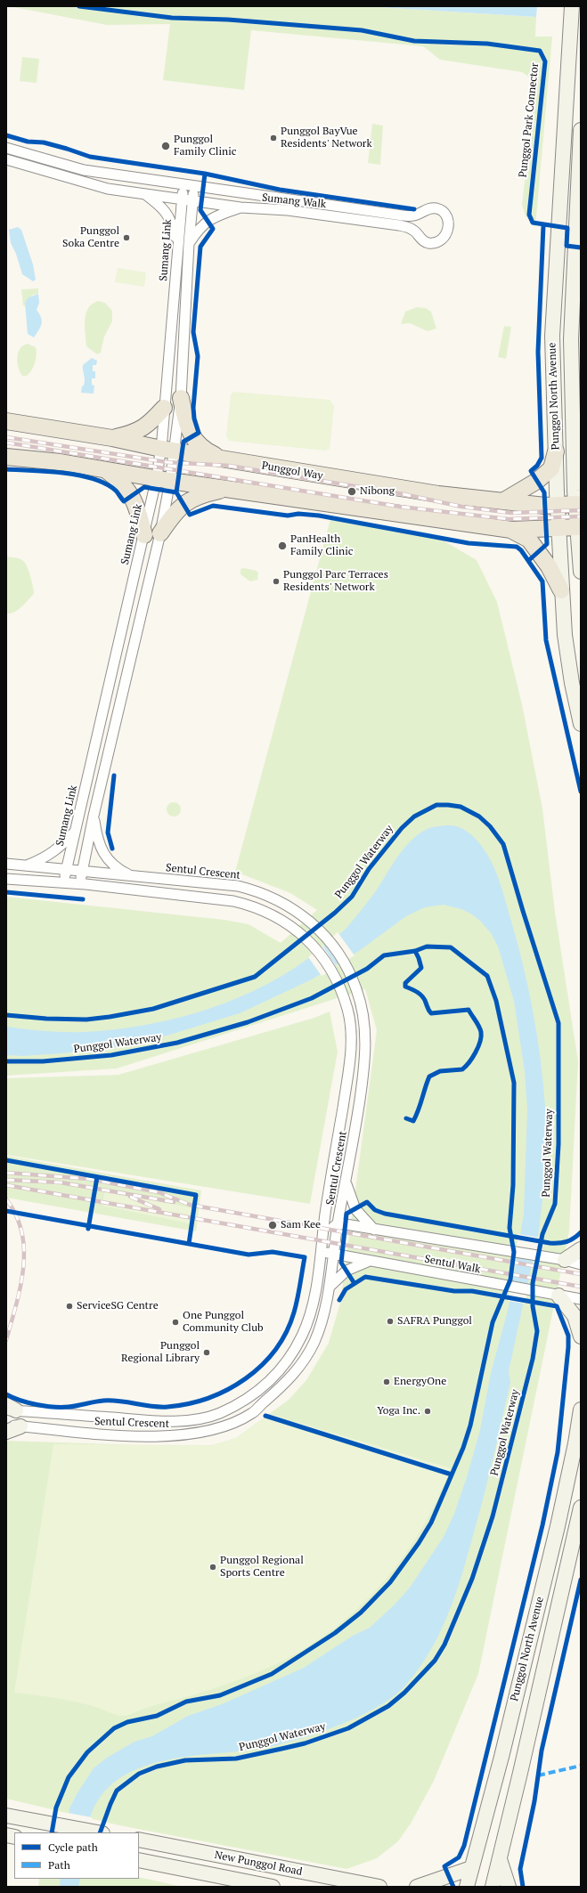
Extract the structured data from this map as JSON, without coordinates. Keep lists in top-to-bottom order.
{
  "streets": {
    "main road": ["Punggol North Avenue", "Punggol Way", "New Punggol Road"],
    "street": [
      "Sumang Walk",
      "Sumang Link",
      "Sentul Crescent",
      "Sentul Walk"
    ],
    "cycle path": ["Punggol Park Connector", "Punggol Waterway"]
  },
  "crossings": [
    ["Sumang Walk", "Sumang Link"],
    ["Sumang Link", "Punggol Way"],
    ["Sumang Link", "Sentul Crescent"],
    ["Punggol North Avenue", "Punggol Way"],
    ["Sentul Crescent", "Sentul Walk"]
  ],
  "places": [
    "Punggol BayVue Residents' Network",
    "Punggol Family Clinic",
    "Punggol Soka Centre",
    "Nibong",
    "PanHealth Family Clinic",
    "Punggol Parc Terraces Residents' Network",
    "Sam Kee",
    "ServiceSG Centre",
    "SAFRA Punggol",
    "One Punggol Community Club",
    "Punggol Regional Library",
    "EnergyOne",
    "Yoga Inc.",
    "Punggol Regional Sports Centre"
  ],
  "legend": ["Cycle path", "Path"]
}
